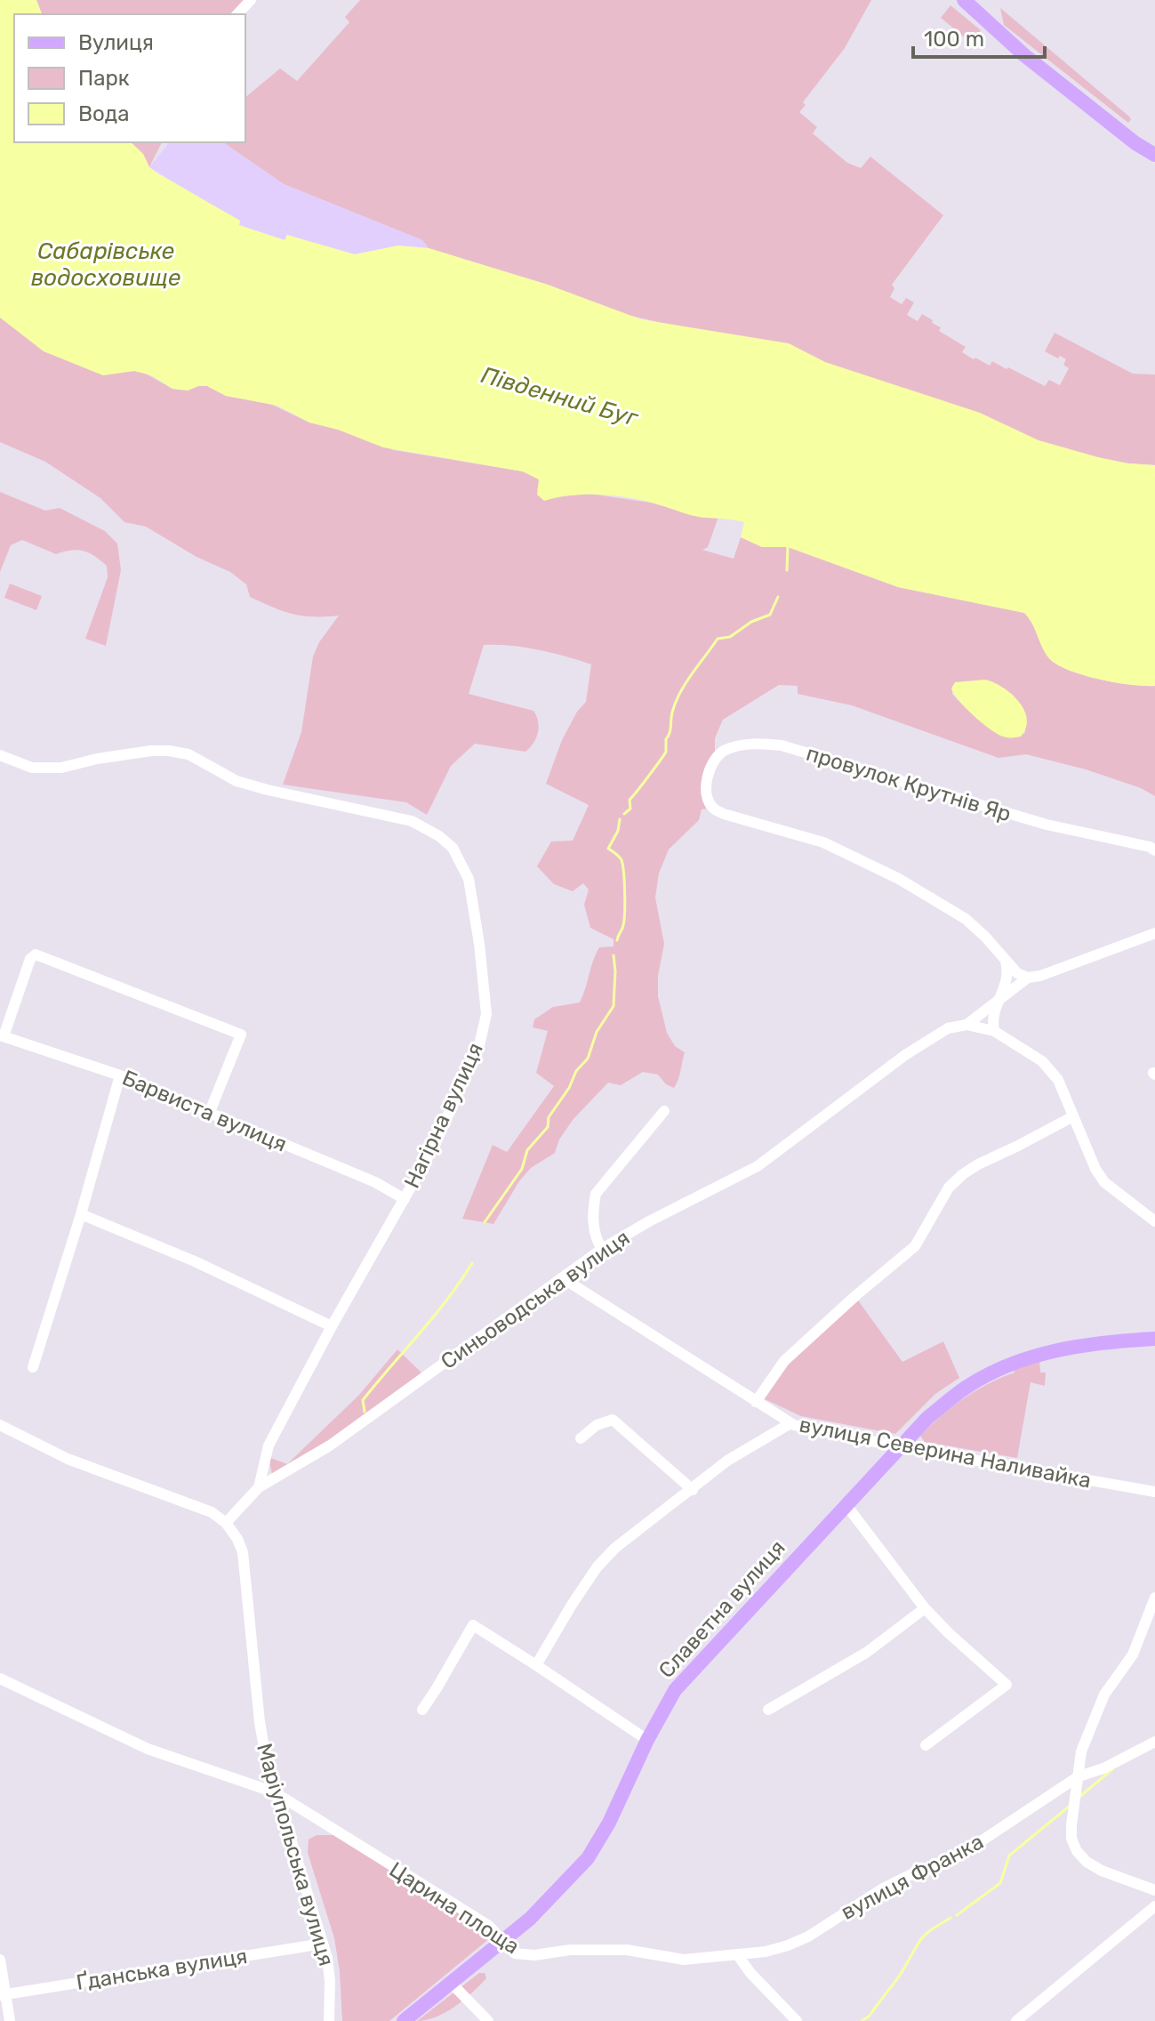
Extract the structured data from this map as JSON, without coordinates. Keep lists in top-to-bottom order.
{
  "streets": {
    "main road": ["Славетна вулиця"],
    "street": [
      "провулок Крутнів Яр",
      "Барвиста вулиця",
      "Нагірна вулиця",
      "Синьоводська вулиця",
      "вулиця Северина Наливайка",
      "Маріупольська вулиця",
      "вулиця Франка",
      "Царина площа",
      "Ґданська вулиця"
    ]
  },
  "crossings": [
    ["Барвиста вулиця", "Нагірна вулиця"],
    ["Нагірна вулиця", "Синьоводська вулиця"],
    ["Синьоводська вулиця", "вулиця Северина Наливайка"],
    ["Синьоводська вулиця", "Маріупольська вулиця"],
    ["вулиця Северина Наливайка", "Славетна вулиця"],
    ["Славетна вулиця", "Царина площа"],
    ["Маріупольська вулиця", "Царина площа"],
    ["Маріупольська вулиця", "Ґданська вулиця"],
    ["вулиця Франка", "Царина площа"]
  ],
  "water": ["Сабарівське водосховище", "Південний Буг"],
  "legend": ["Вулиця", "Парк", "Вода"],
  "scale_bar": "100 m"
}
